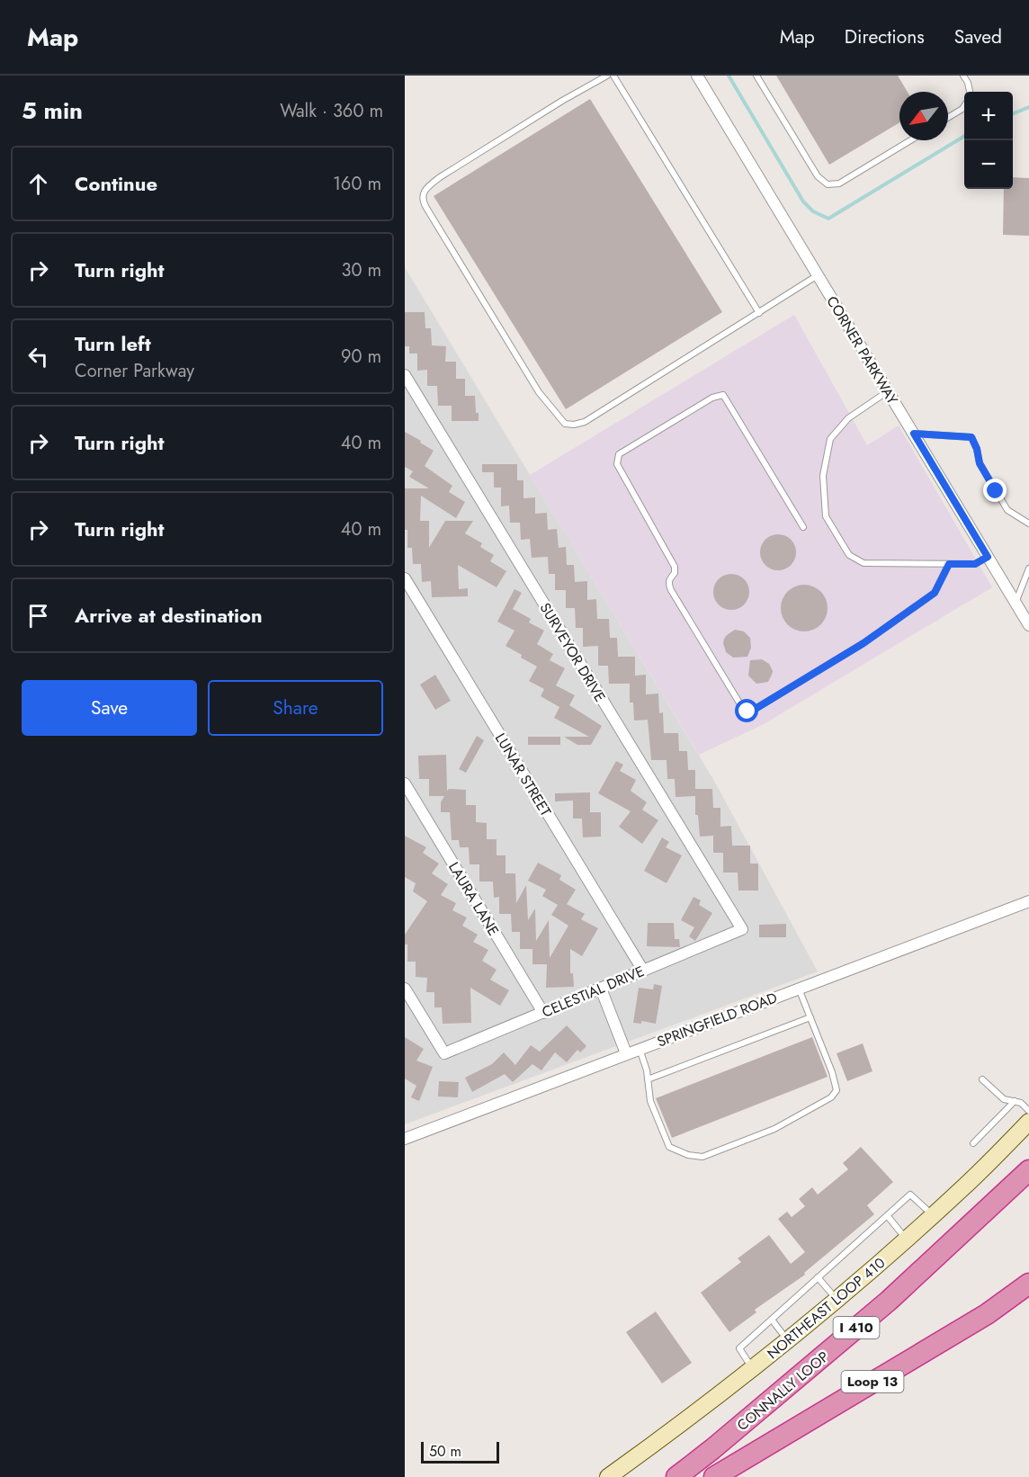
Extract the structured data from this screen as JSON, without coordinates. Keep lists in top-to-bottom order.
{
  "streets": {
    "highway": ["I 410", "Loop 13", "CONNALLY LOOP"],
    "main road": ["NORTHEAST LOOP 410"],
    "street": [
      "CORNER PARKWAY",
      "SURVEYOR DRIVE",
      "LUNAR STREET",
      "LAURA LANE",
      "CELESTIAL DRIVE",
      "SPRINGFIELD ROAD"
    ]
  },
  "crossings": [
    ["SURVEYOR DRIVE", "CELESTIAL DRIVE"],
    ["LUNAR STREET", "CELESTIAL DRIVE"],
    ["LAURA LANE", "CELESTIAL DRIVE"]
  ],
  "scale_bar": "50 m",
  "north": "bottom left",
  "page": {
    "header": "Map",
    "nav": ["Map", "Directions", "Saved"],
    "heading": ["5 min", "Walk · 360 m"],
    "map_buttons": ["+", "−"],
    "list": [
      ["Continue", "160 m"],
      ["Turn right", "30 m"],
      ["Turn left", "Corner Parkway", "90 m"],
      ["Turn right", "40 m"],
      ["Turn right", "40 m"],
      "Arrive at destination"
    ],
    "buttons": ["Save", "Share"],
    "scale": "50 m"
  }
}
